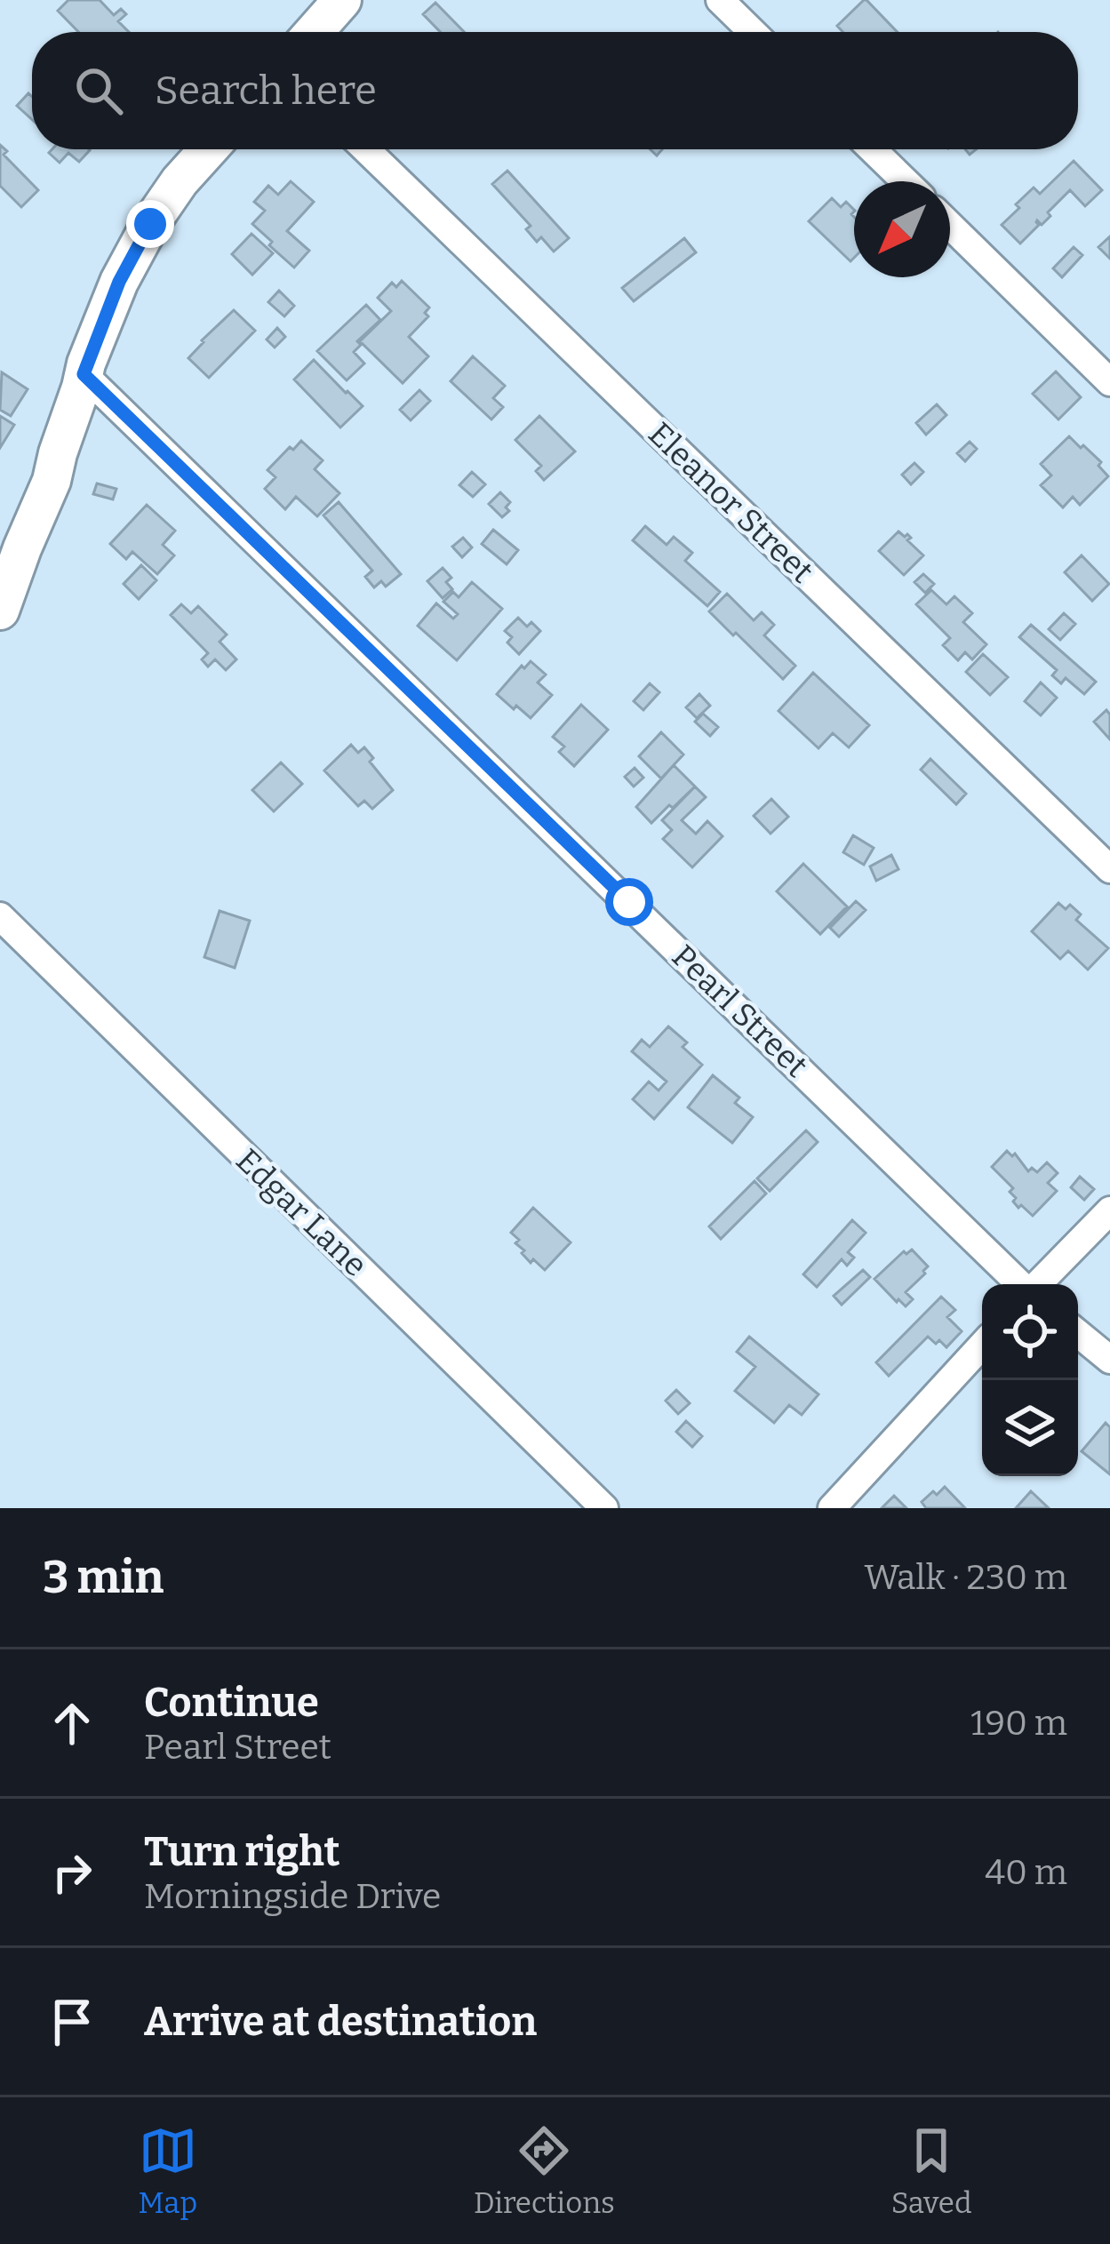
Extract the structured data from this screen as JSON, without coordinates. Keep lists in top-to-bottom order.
{
  "streets": {
    "street": ["Eleanor Street", "Pearl Street", "Edgar Lane"]
  },
  "north": "bottom left",
  "page": {
    "search": "Search here",
    "heading": ["3 min", "Walk · 230 m"],
    "list": [
      ["Continue", "Pearl Street", "190 m"],
      ["Turn right", "Morningside Drive", "40 m"],
      "Arrive at destination"
    ],
    "nav": ["Map", "Directions", "Saved"]
  }
}
